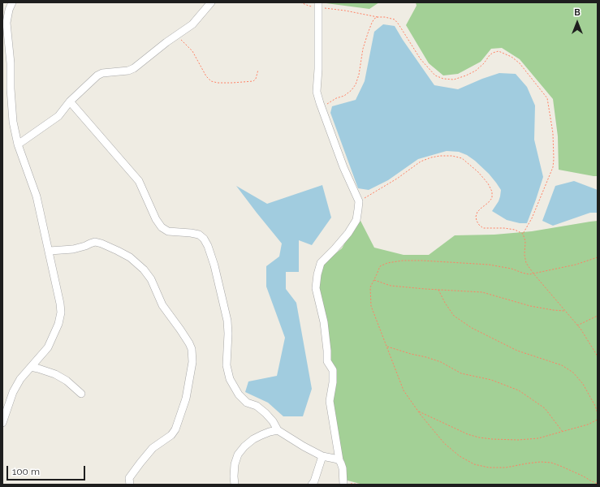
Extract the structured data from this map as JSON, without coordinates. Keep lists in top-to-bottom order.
{
  "scale_bar": "100 m",
  "north": "top"
}
